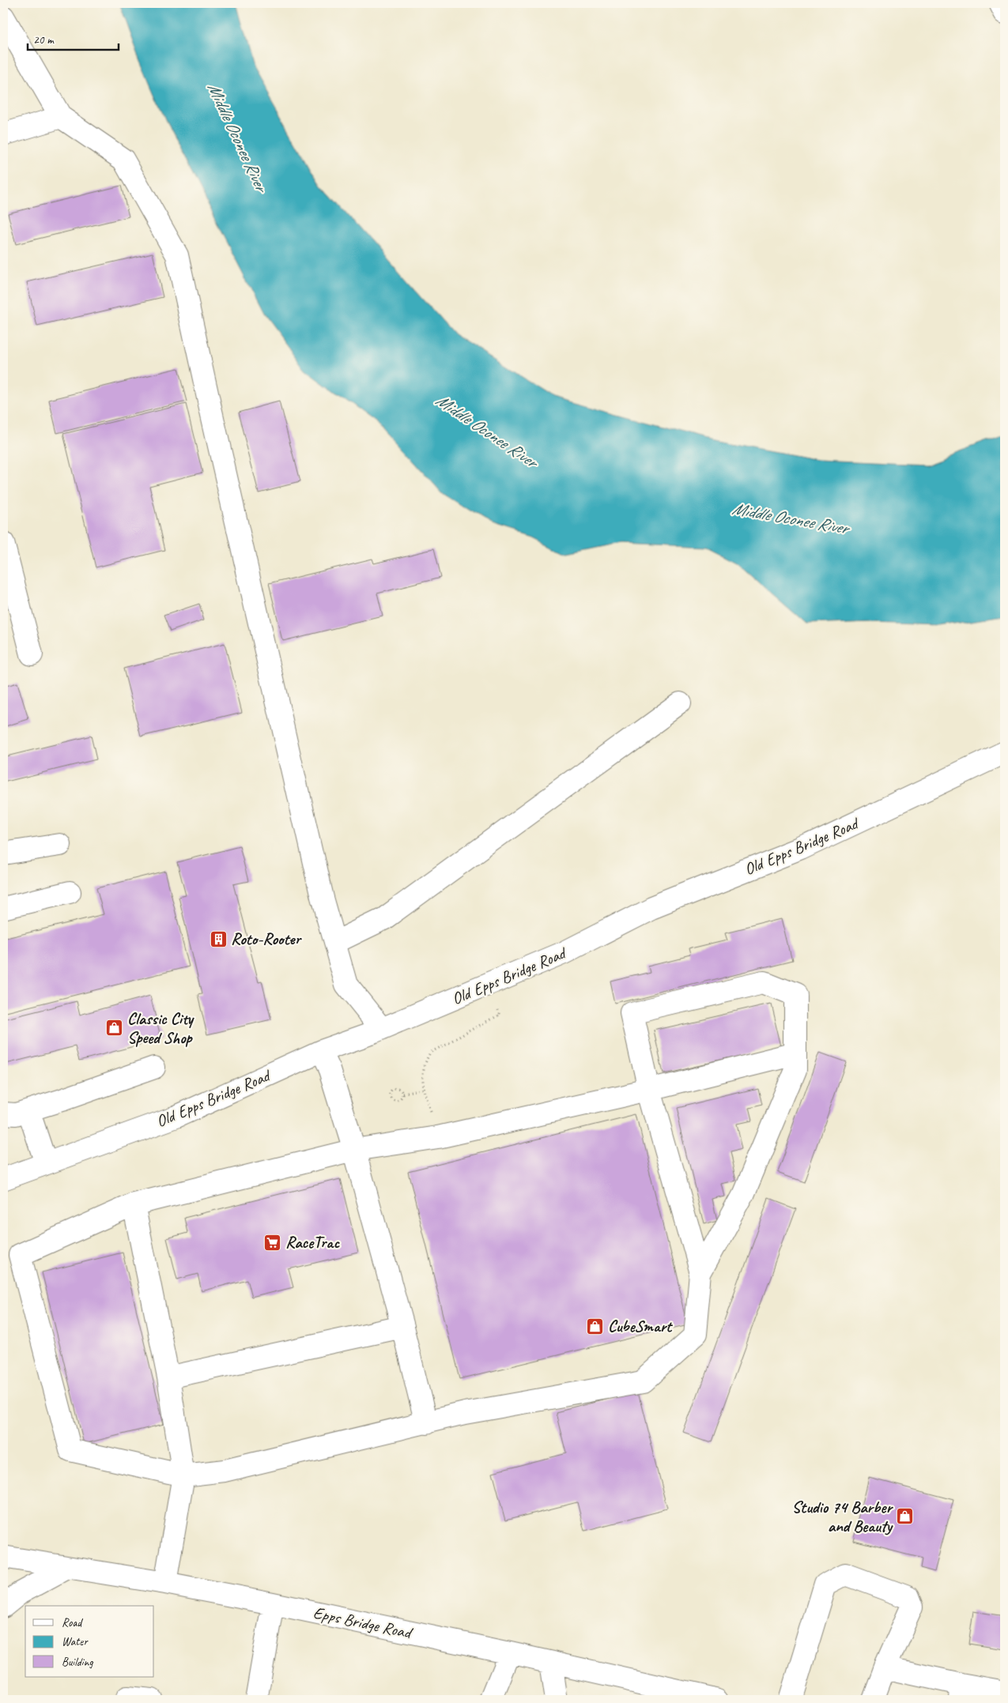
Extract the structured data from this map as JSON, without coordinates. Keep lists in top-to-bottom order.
{
  "streets": {
    "street": ["Old Epps Bridge Road", "Epps Bridge Road"]
  },
  "water": ["Middle Oconee River"],
  "places": {
    "building": ["Roto-Rooter"],
    "shop": ["Classic City Speed Shop", "CubeSmart", "Studio 74 Barber and Beauty"],
    "supermarket": ["RaceTrac"]
  },
  "legend": ["Road", "Water", "Building"],
  "scale_bar": "20 m"
}
